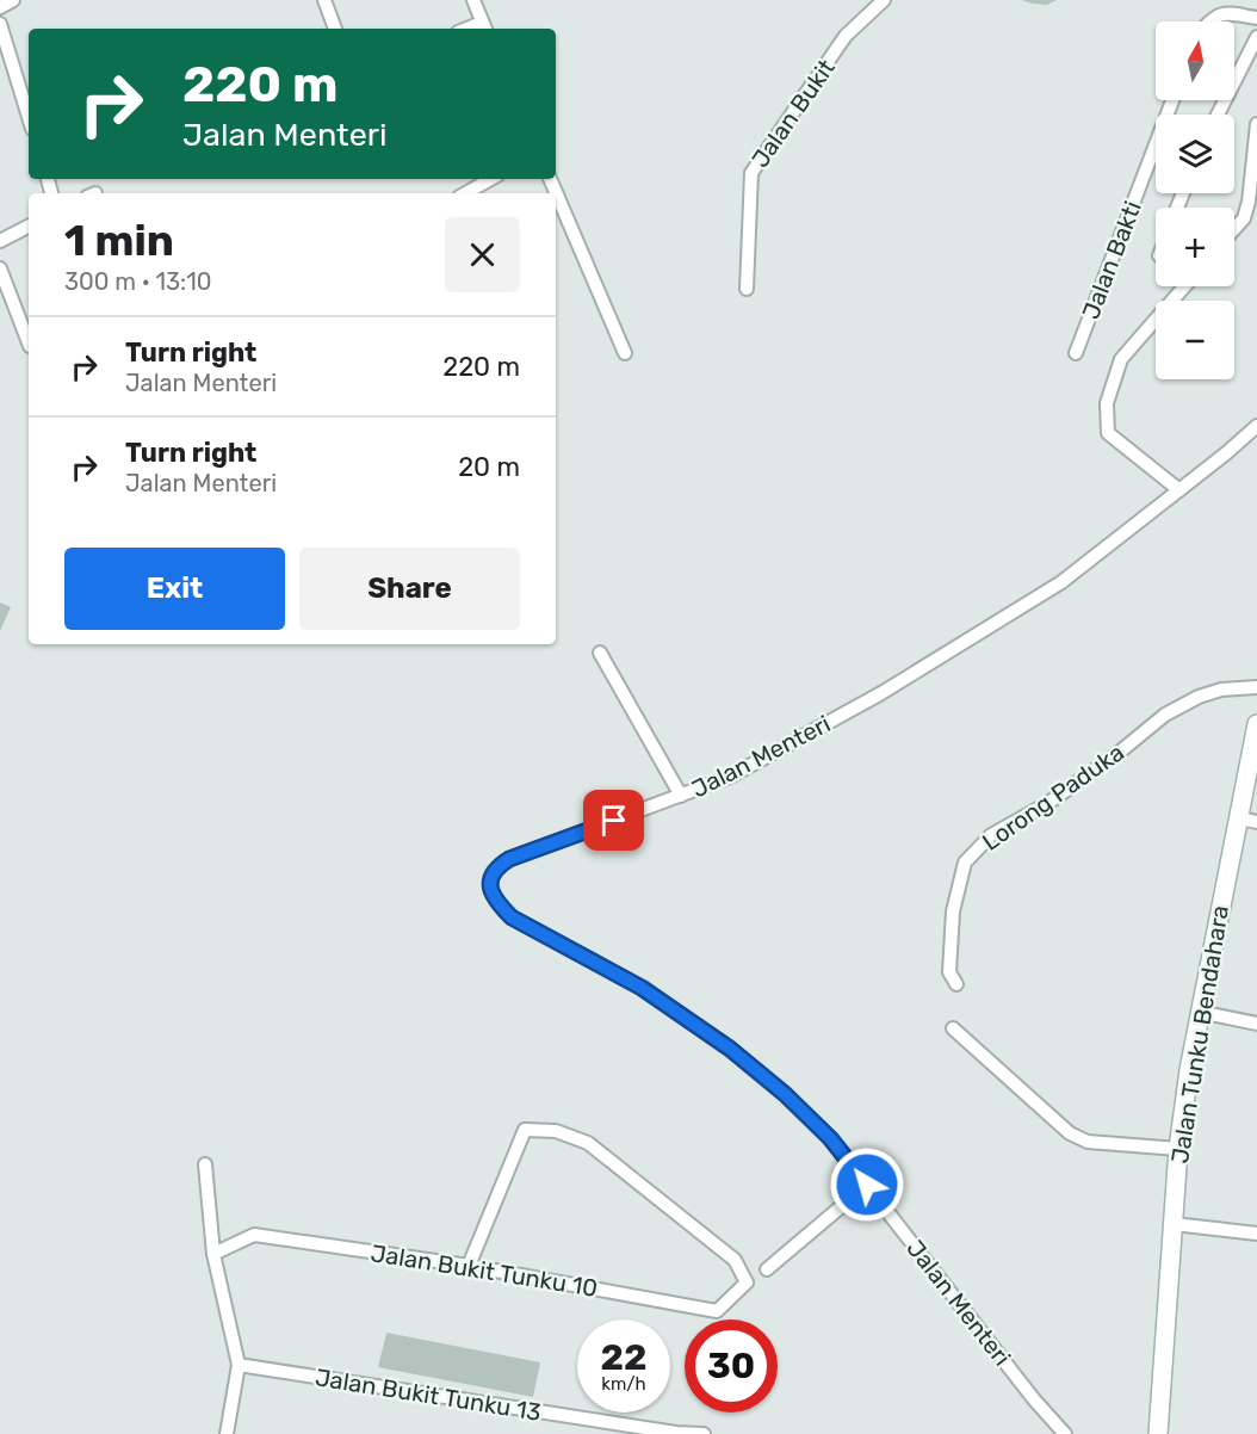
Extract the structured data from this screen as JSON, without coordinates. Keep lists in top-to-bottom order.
{
  "streets": {
    "street": [
      "Jalan Bukit",
      "Jalan Bakti",
      "Jalan Menteri",
      "Lorong Paduka",
      "Jalan Tunku Bendahara",
      "Jalan Bukit Tunku 10",
      "Jalan Bukit Tunku 13"
    ]
  },
  "north": "top",
  "page": {
    "map_buttons": ["+", "−"],
    "turn": ["220 m", "Jalan Menteri"],
    "heading": ["1 min", "300 m · 13:10"],
    "list": [
      {
        "name": "Turn right",
        "note": "Jalan Menteri",
        "value": "220 m"
      },
      {
        "name": "Turn right",
        "note": "Jalan Menteri",
        "value": "20 m"
      }
    ],
    "buttons": ["Exit", "Share"],
    "speed": "22 km/h",
    "limit": "30"
  }
}
